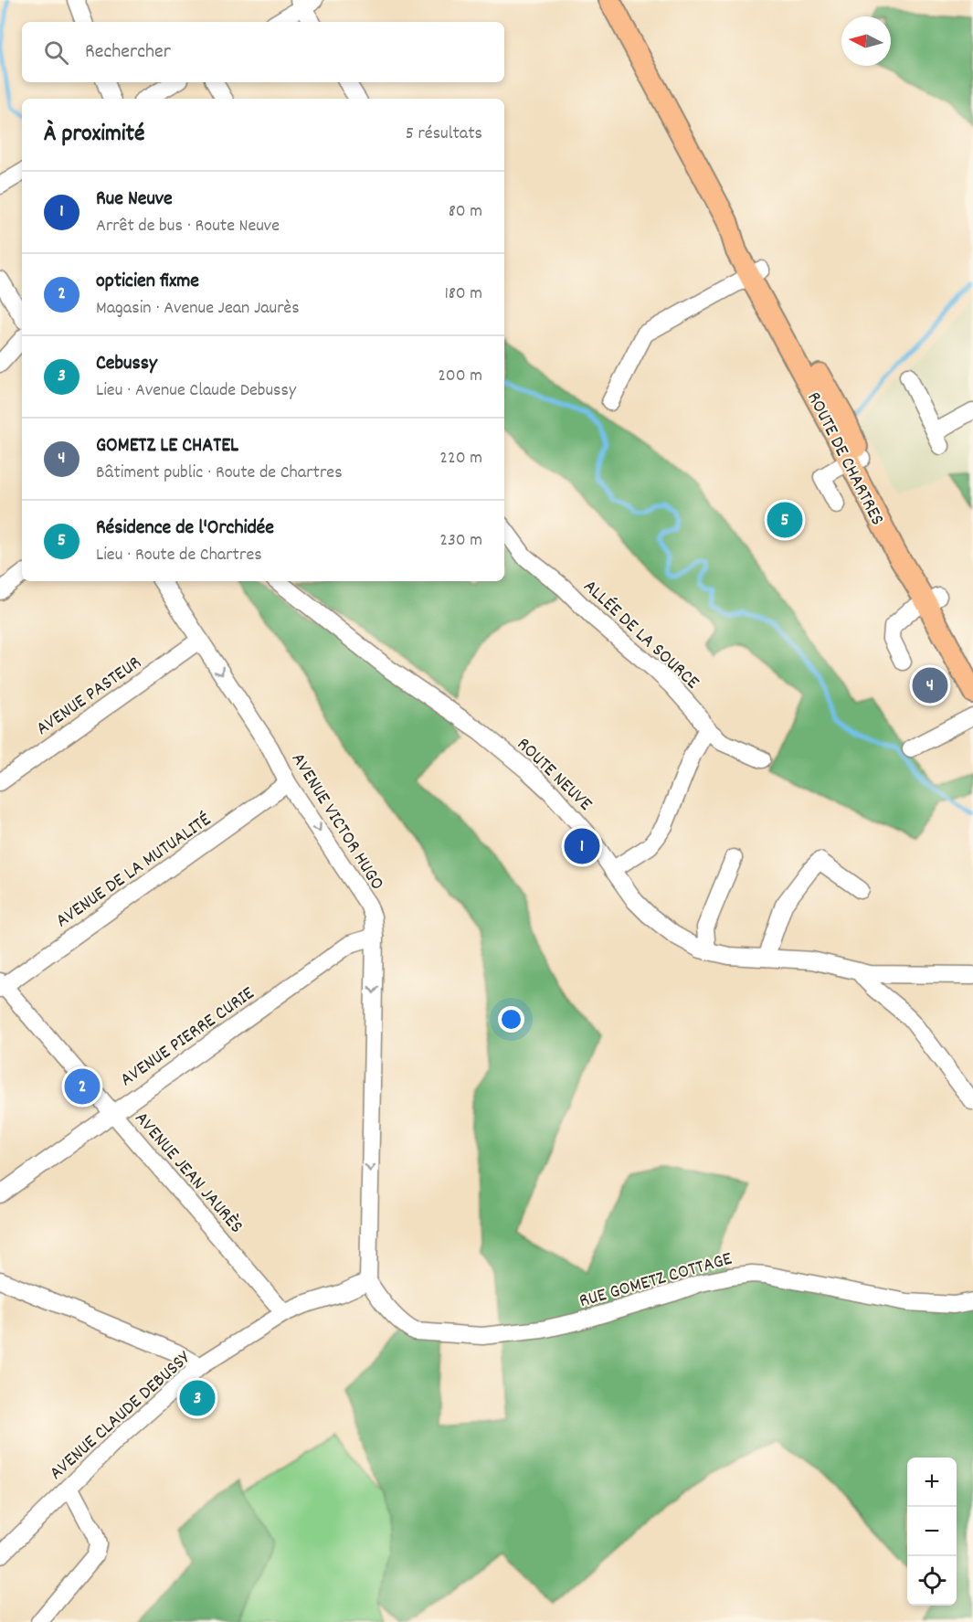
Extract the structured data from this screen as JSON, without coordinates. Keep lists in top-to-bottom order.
{
  "streets": {
    "main road": ["ROUTE DE CHARTRES"],
    "street": [
      "ALLÉE DE LA SOURCE",
      "AVENUE PASTEUR",
      "ROUTE NEUVE",
      "AVENUE VICTOR HUGO",
      "AVENUE DE LA MUTUALITÉ",
      "AVENUE PIERRE CURIE",
      "AVENUE JEAN JAURÈS",
      "RUE GOMETZ COTTAGE",
      "AVENUE CLAUDE DEBUSSY"
    ]
  },
  "crossings": [
    ["AVENUE PASTEUR", "AVENUE VICTOR HUGO"],
    ["AVENUE VICTOR HUGO", "AVENUE DE LA MUTUALITÉ"],
    ["AVENUE VICTOR HUGO", "AVENUE PIERRE CURIE"],
    ["AVENUE VICTOR HUGO", "RUE GOMETZ COTTAGE"],
    ["AVENUE VICTOR HUGO", "AVENUE CLAUDE DEBUSSY"],
    ["AVENUE DE LA MUTUALITÉ", "AVENUE JEAN JAURÈS"],
    ["AVENUE PIERRE CURIE", "AVENUE JEAN JAURÈS"],
    ["AVENUE JEAN JAURÈS", "AVENUE CLAUDE DEBUSSY"],
    ["RUE GOMETZ COTTAGE", "AVENUE CLAUDE DEBUSSY"]
  ],
  "one_way": ["AVENUE VICTOR HUGO"],
  "north": "left",
  "page": {
    "search": "Rechercher",
    "heading": ["À proximité", "5 résultats"],
    "list": [
      {
        "mark": "1",
        "name": "Rue Neuve",
        "note": "Arrêt de bus · Route Neuve",
        "value": "80 m"
      },
      {
        "mark": "2",
        "name": "opticien fixme",
        "note": "Magasin · Avenue Jean Jaurès",
        "value": "180 m"
      },
      {
        "mark": "3",
        "name": "Cebussy",
        "note": "Lieu · Avenue Claude Debussy",
        "value": "200 m"
      },
      {
        "mark": "4",
        "name": "GOMETZ LE CHATEL",
        "note": "Bâtiment public · Route de Chartres",
        "value": "220 m"
      },
      {
        "mark": "5",
        "name": "Résidence de l'Orchidée",
        "note": "Lieu · Route de Chartres",
        "value": "230 m"
      }
    ],
    "pins": [
      "5",
      "4",
      "1",
      "2",
      "3"
    ],
    "map_buttons": ["+", "−"]
  }
}
